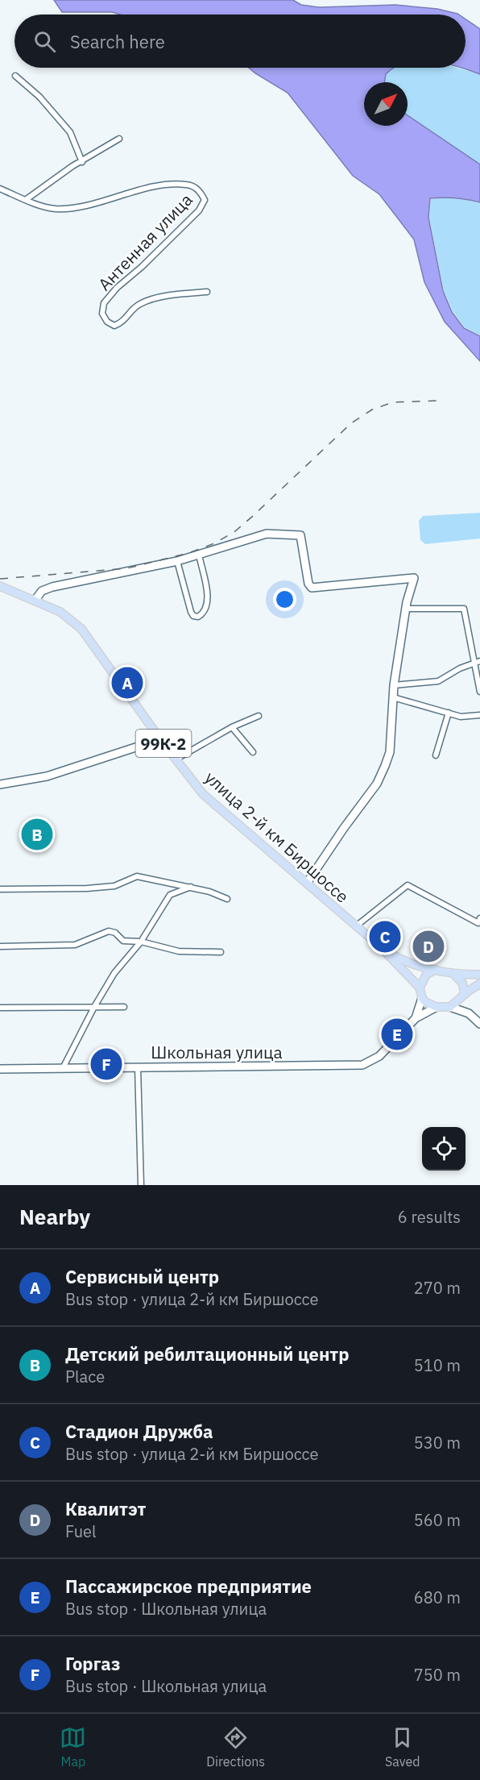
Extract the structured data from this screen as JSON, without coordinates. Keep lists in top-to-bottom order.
{
  "streets": {
    "main road": ["99К-2", "улица 2-й км Биршоссе"],
    "street": ["Антенная улица", "Школьная улица"]
  },
  "crossings": [
    ["99К-2", "улица 2-й км Биршоссе"]
  ],
  "north": "top right",
  "page": {
    "search": "Search here",
    "pins": [
      "A",
      "B",
      "C",
      "D",
      "E",
      "F"
    ],
    "heading": ["Nearby", "6 results"],
    "list": [
      {
        "mark": "A",
        "name": "Сервисный центр",
        "note": "Bus stop · улица 2-й км Биршоссе",
        "value": "270 m"
      },
      {
        "mark": "B",
        "name": "Детский ребилтационный центр",
        "note": "Place",
        "value": "510 m"
      },
      {
        "mark": "C",
        "name": "Стадион Дружба",
        "note": "Bus stop · улица 2-й км Биршоссе",
        "value": "530 m"
      },
      {
        "mark": "D",
        "name": "Квалитэт",
        "note": "Fuel",
        "value": "560 m"
      },
      {
        "mark": "E",
        "name": "Пассажирское предприятие",
        "note": "Bus stop · Школьная улица",
        "value": "680 m"
      },
      {
        "mark": "F",
        "name": "Горгаз",
        "note": "Bus stop · Школьная улица",
        "value": "750 m"
      }
    ],
    "nav": ["Map", "Directions", "Saved"]
  }
}
